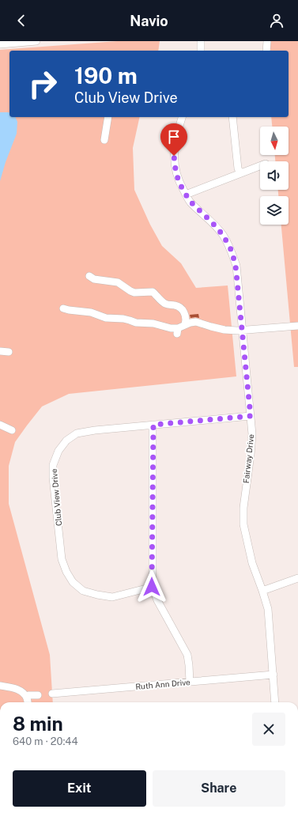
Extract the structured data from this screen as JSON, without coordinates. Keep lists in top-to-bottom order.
{
  "streets": {
    "street": ["Fairway Drive", "Club View Drive", "Ruth Ann Drive"]
  },
  "crossings": [
    ["Fairway Drive", "Club View Drive"],
    ["Fairway Drive", "Ruth Ann Drive"]
  ],
  "north": "bottom",
  "page": {
    "header": "Navio",
    "turn": ["190 m", "Club View Drive"],
    "heading": ["8 min", "640 m · 20:44"],
    "buttons": ["Exit", "Share"]
  }
}
